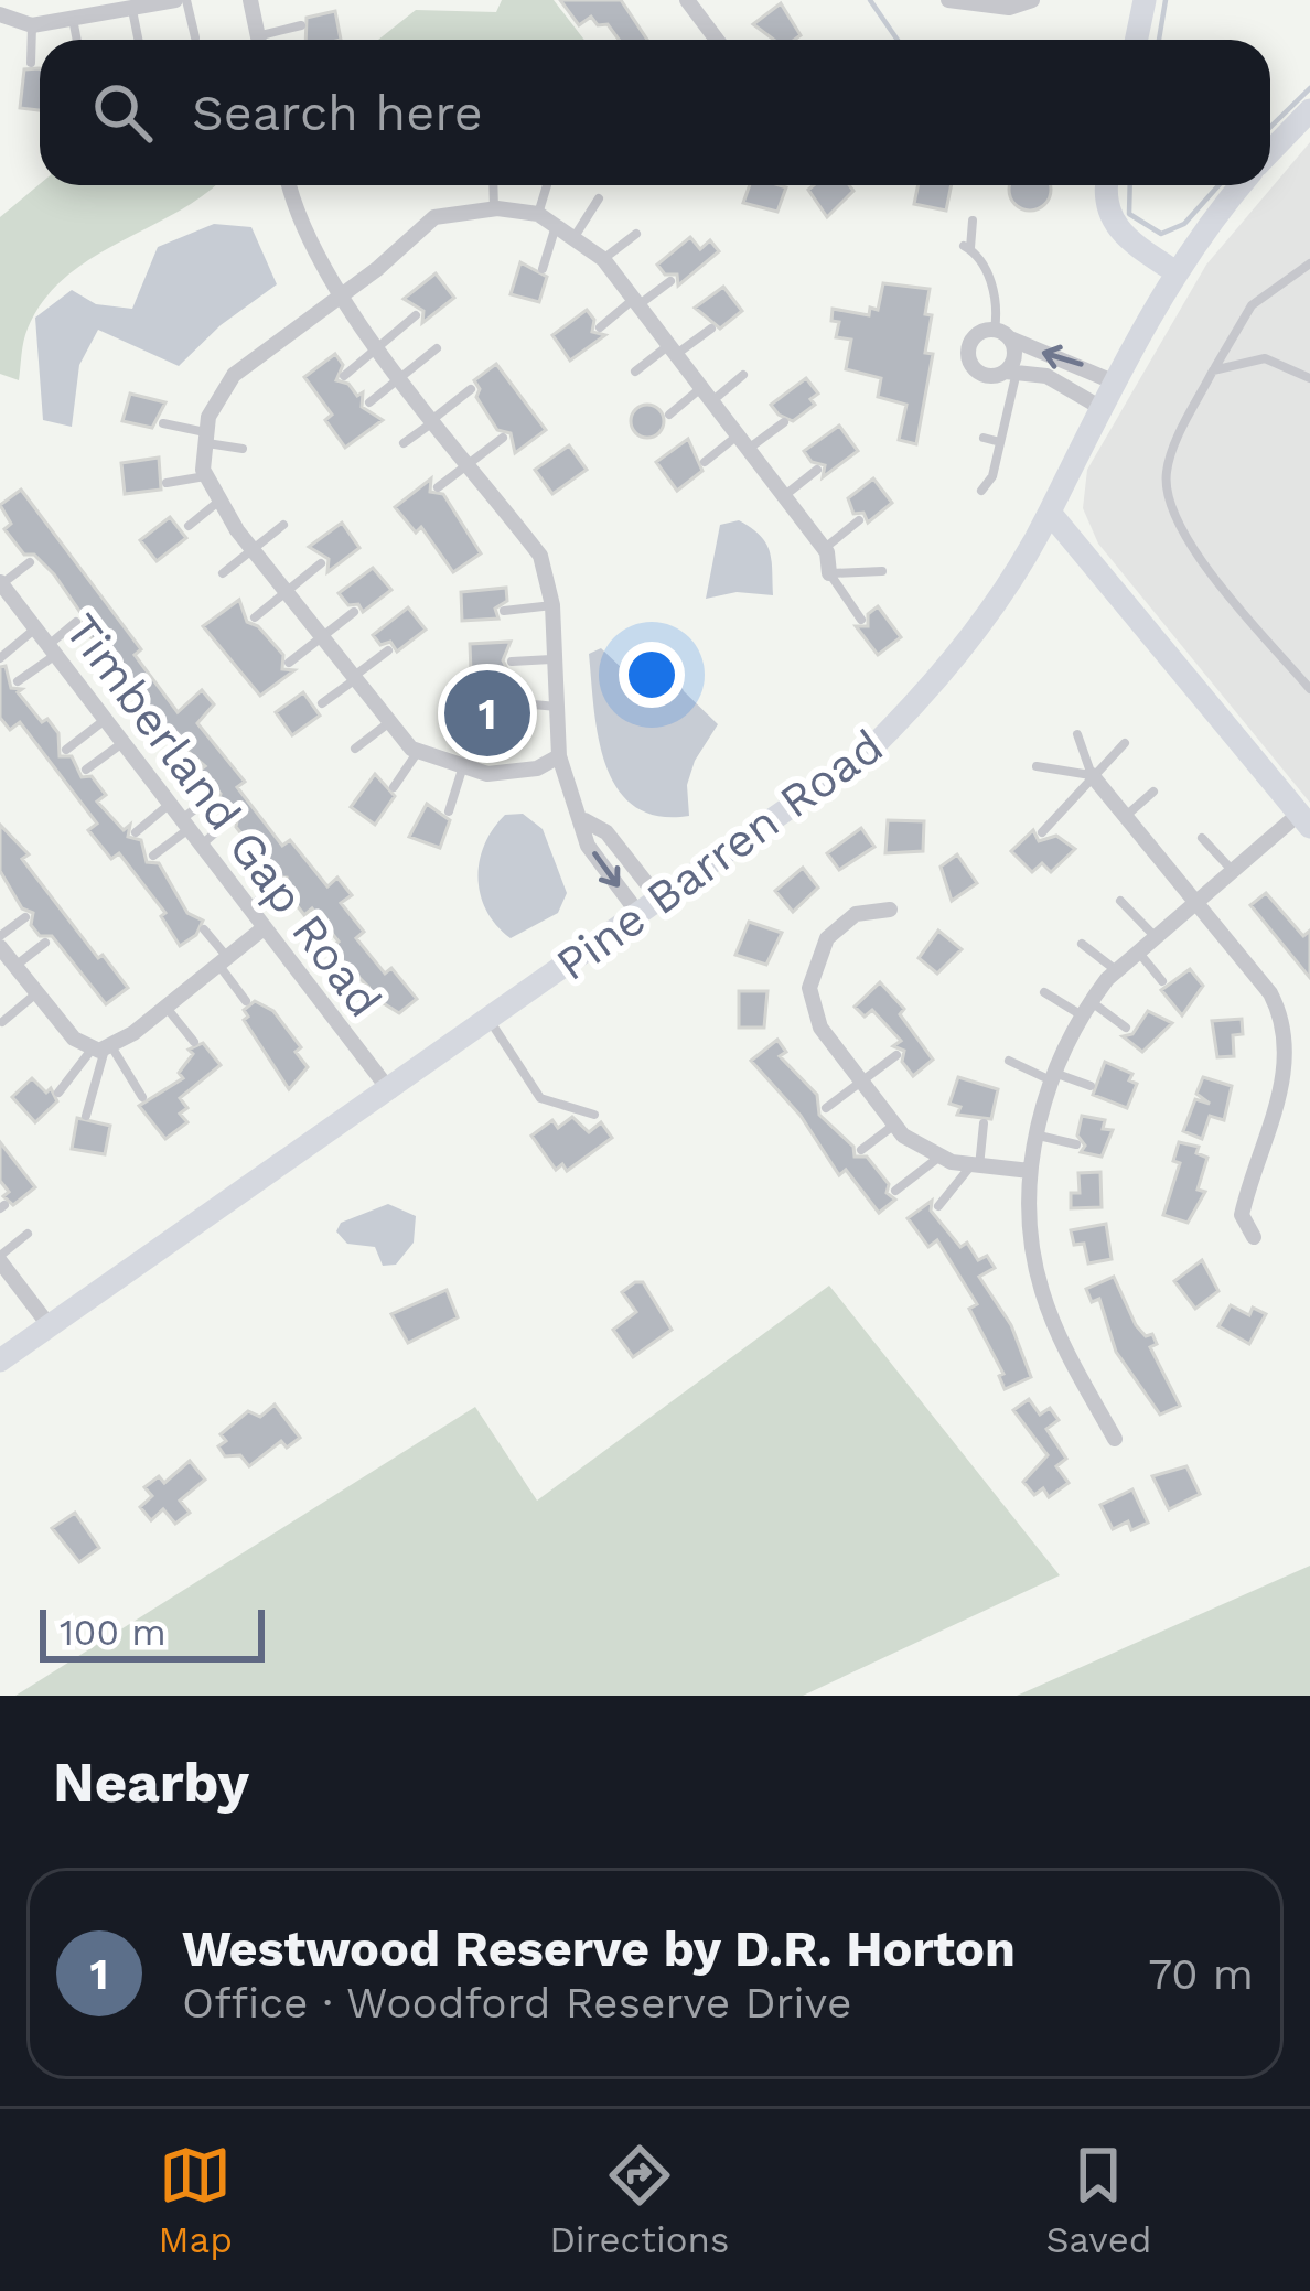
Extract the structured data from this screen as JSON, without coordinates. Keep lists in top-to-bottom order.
{
  "streets": {
    "main road": ["Pine Barren Road"],
    "street": ["Timberland Gap Road"]
  },
  "crossings": [
    ["Timberland Gap Road", "Pine Barren Road"]
  ],
  "scale_bar": "100 m",
  "page": {
    "search": "Search here",
    "pins": "1",
    "scale": "100 m",
    "heading": "Nearby",
    "list": [
      {
        "mark": "1",
        "name": "Westwood Reserve by D.R. Horton",
        "note": "Office · Woodford Reserve Drive",
        "value": "70 m"
      }
    ],
    "nav": ["Map", "Directions", "Saved"]
  }
}
